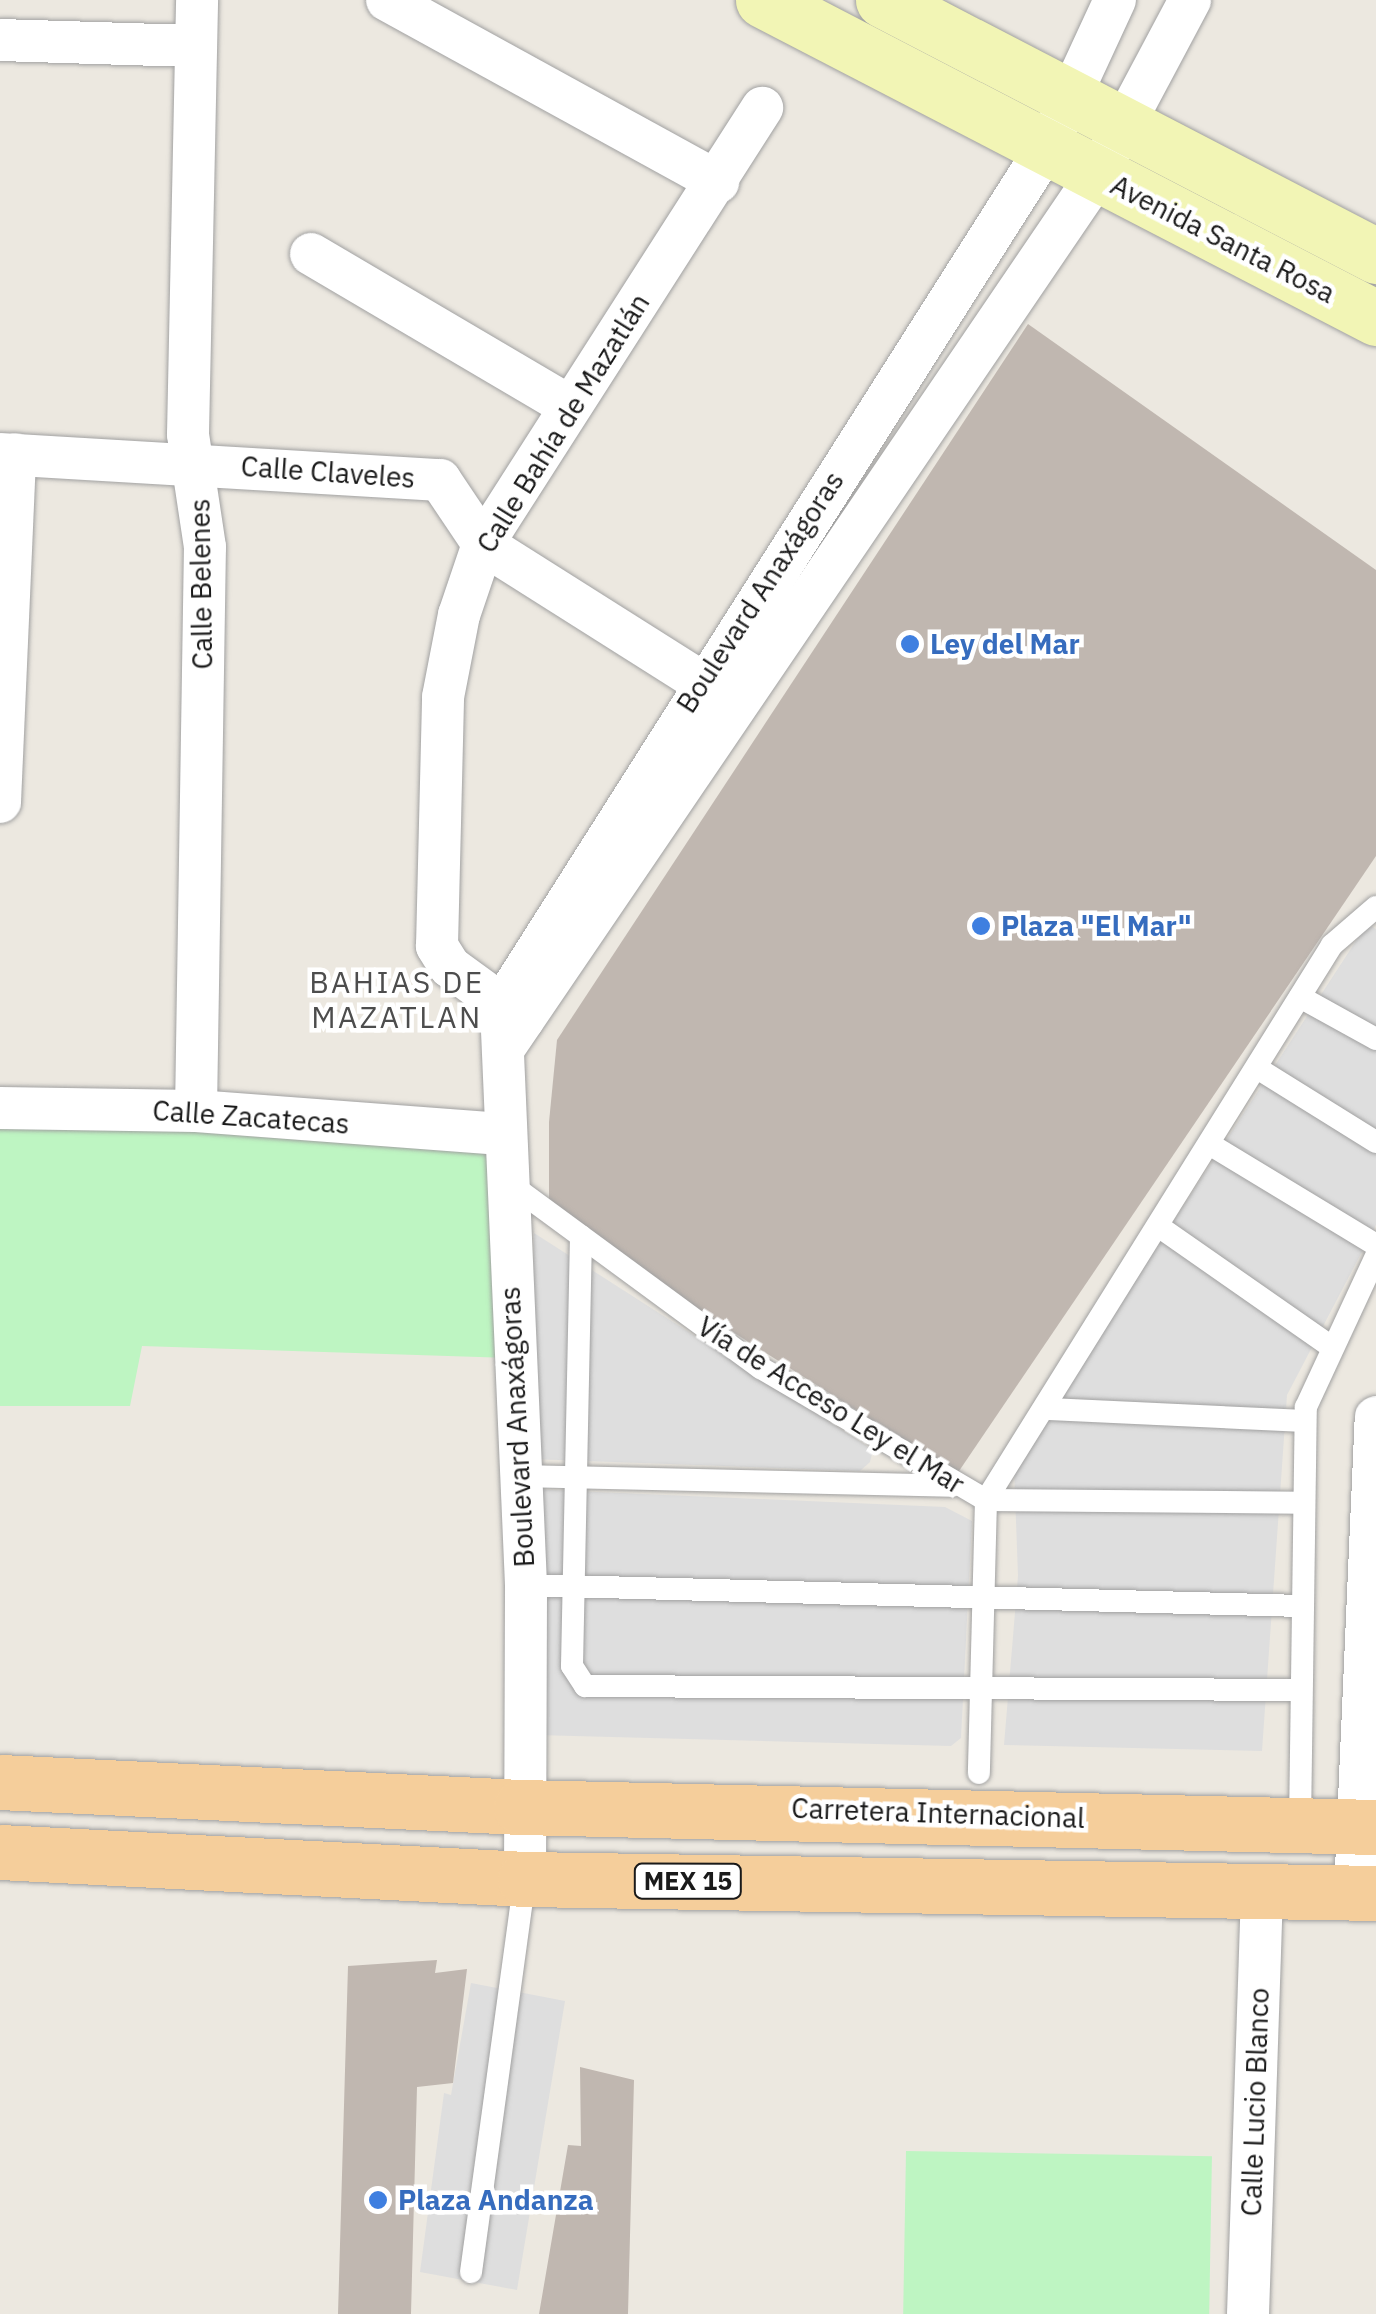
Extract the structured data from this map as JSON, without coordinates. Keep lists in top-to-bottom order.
{
  "streets": {
    "main road": ["Avenida Santa Rosa", "Carretera Internacional", "MEX 15"],
    "street": [
      "Calle Bahía de Mazatlán",
      "Calle Claveles",
      "Calle Belenes",
      "Boulevard Anaxágoras",
      "Calle Zacatecas",
      "Calle Lucio Blanco"
    ],
    "lane": ["Vía de Acceso Ley el Mar"]
  },
  "crossings": [
    ["Avenida Santa Rosa", "Boulevard Anaxágoras"],
    ["Calle Bahía de Mazatlán", "Calle Claveles"],
    ["Calle Bahía de Mazatlán", "Boulevard Anaxágoras"],
    ["Calle Claveles", "Calle Belenes"],
    ["Calle Claveles", "Boulevard Anaxágoras"],
    ["Calle Belenes", "Calle Zacatecas"],
    ["Boulevard Anaxágoras", "Calle Zacatecas"],
    ["Boulevard Anaxágoras", "Vía de Acceso Ley el Mar"],
    ["Boulevard Anaxágoras", "Carretera Internacional"],
    ["MEX 15", "Calle Lucio Blanco"]
  ],
  "districts": ["BAHIAS DE MAZATLAN"],
  "places": ["Ley del Mar", "Plaza \"El Mar\"", "Plaza Andanza"]
}
